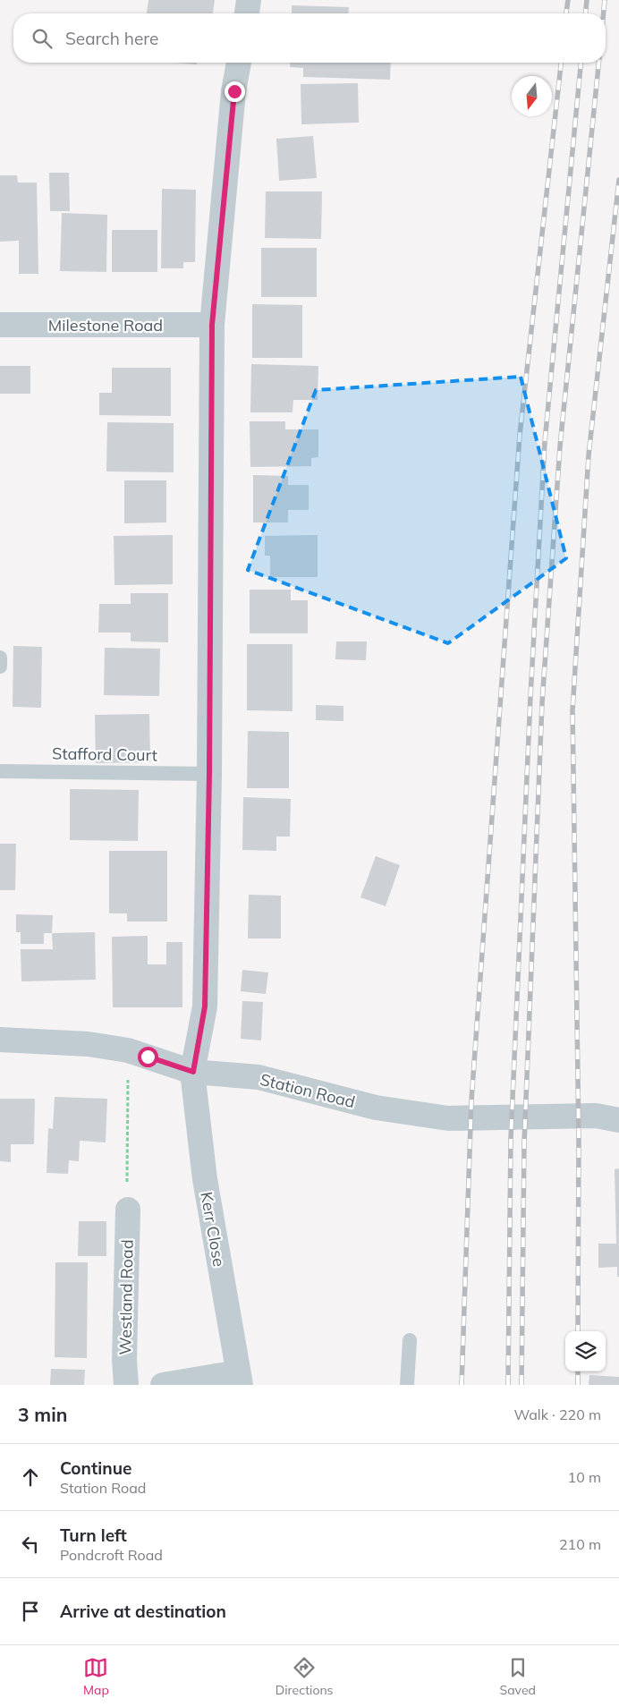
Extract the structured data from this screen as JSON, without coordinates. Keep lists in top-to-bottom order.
{
  "streets": {
    "street": [
      "Milestone Road",
      "Station Road",
      "Kerr Close",
      "Westland Road"
    ],
    "lane": ["Stafford Court"]
  },
  "crossings": [
    ["Milestone Road", "Kerr Close"],
    ["Stafford Court", "Kerr Close"],
    ["Station Road", "Kerr Close"]
  ],
  "north": "bottom",
  "page": {
    "search": "Search here",
    "heading": ["3 min", "Walk · 220 m"],
    "list": [
      ["Continue", "Station Road", "10 m"],
      ["Turn left", "Pondcroft Road", "210 m"],
      "Arrive at destination"
    ],
    "nav": ["Map", "Directions", "Saved"]
  }
}
